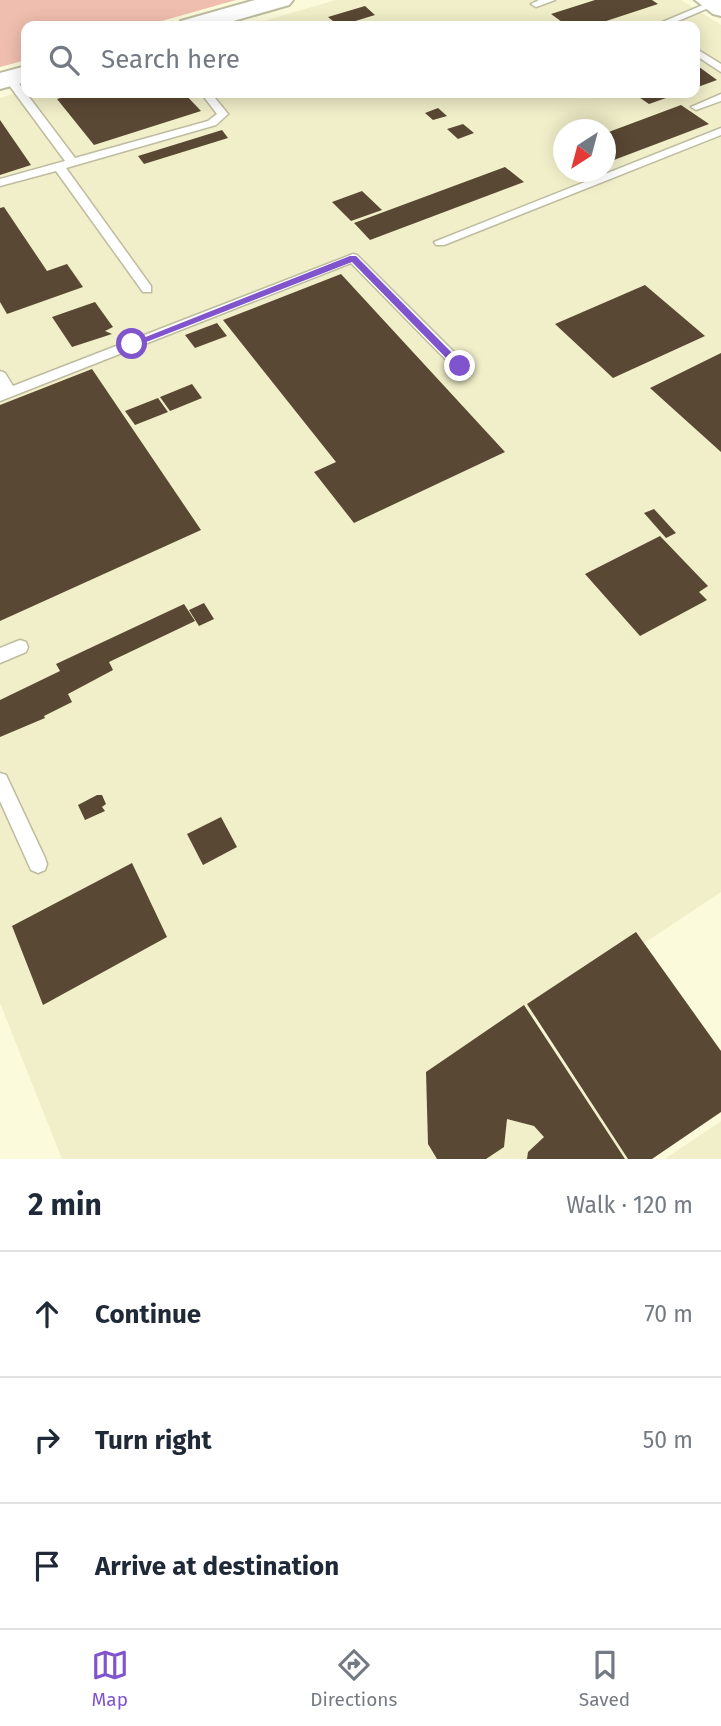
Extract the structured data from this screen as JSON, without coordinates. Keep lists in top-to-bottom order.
{
  "north": "bottom left",
  "page": {
    "search": "Search here",
    "heading": ["2 min", "Walk · 120 m"],
    "list": [
      ["Continue", "70 m"],
      ["Turn right", "50 m"],
      "Arrive at destination"
    ],
    "nav": ["Map", "Directions", "Saved"]
  }
}
